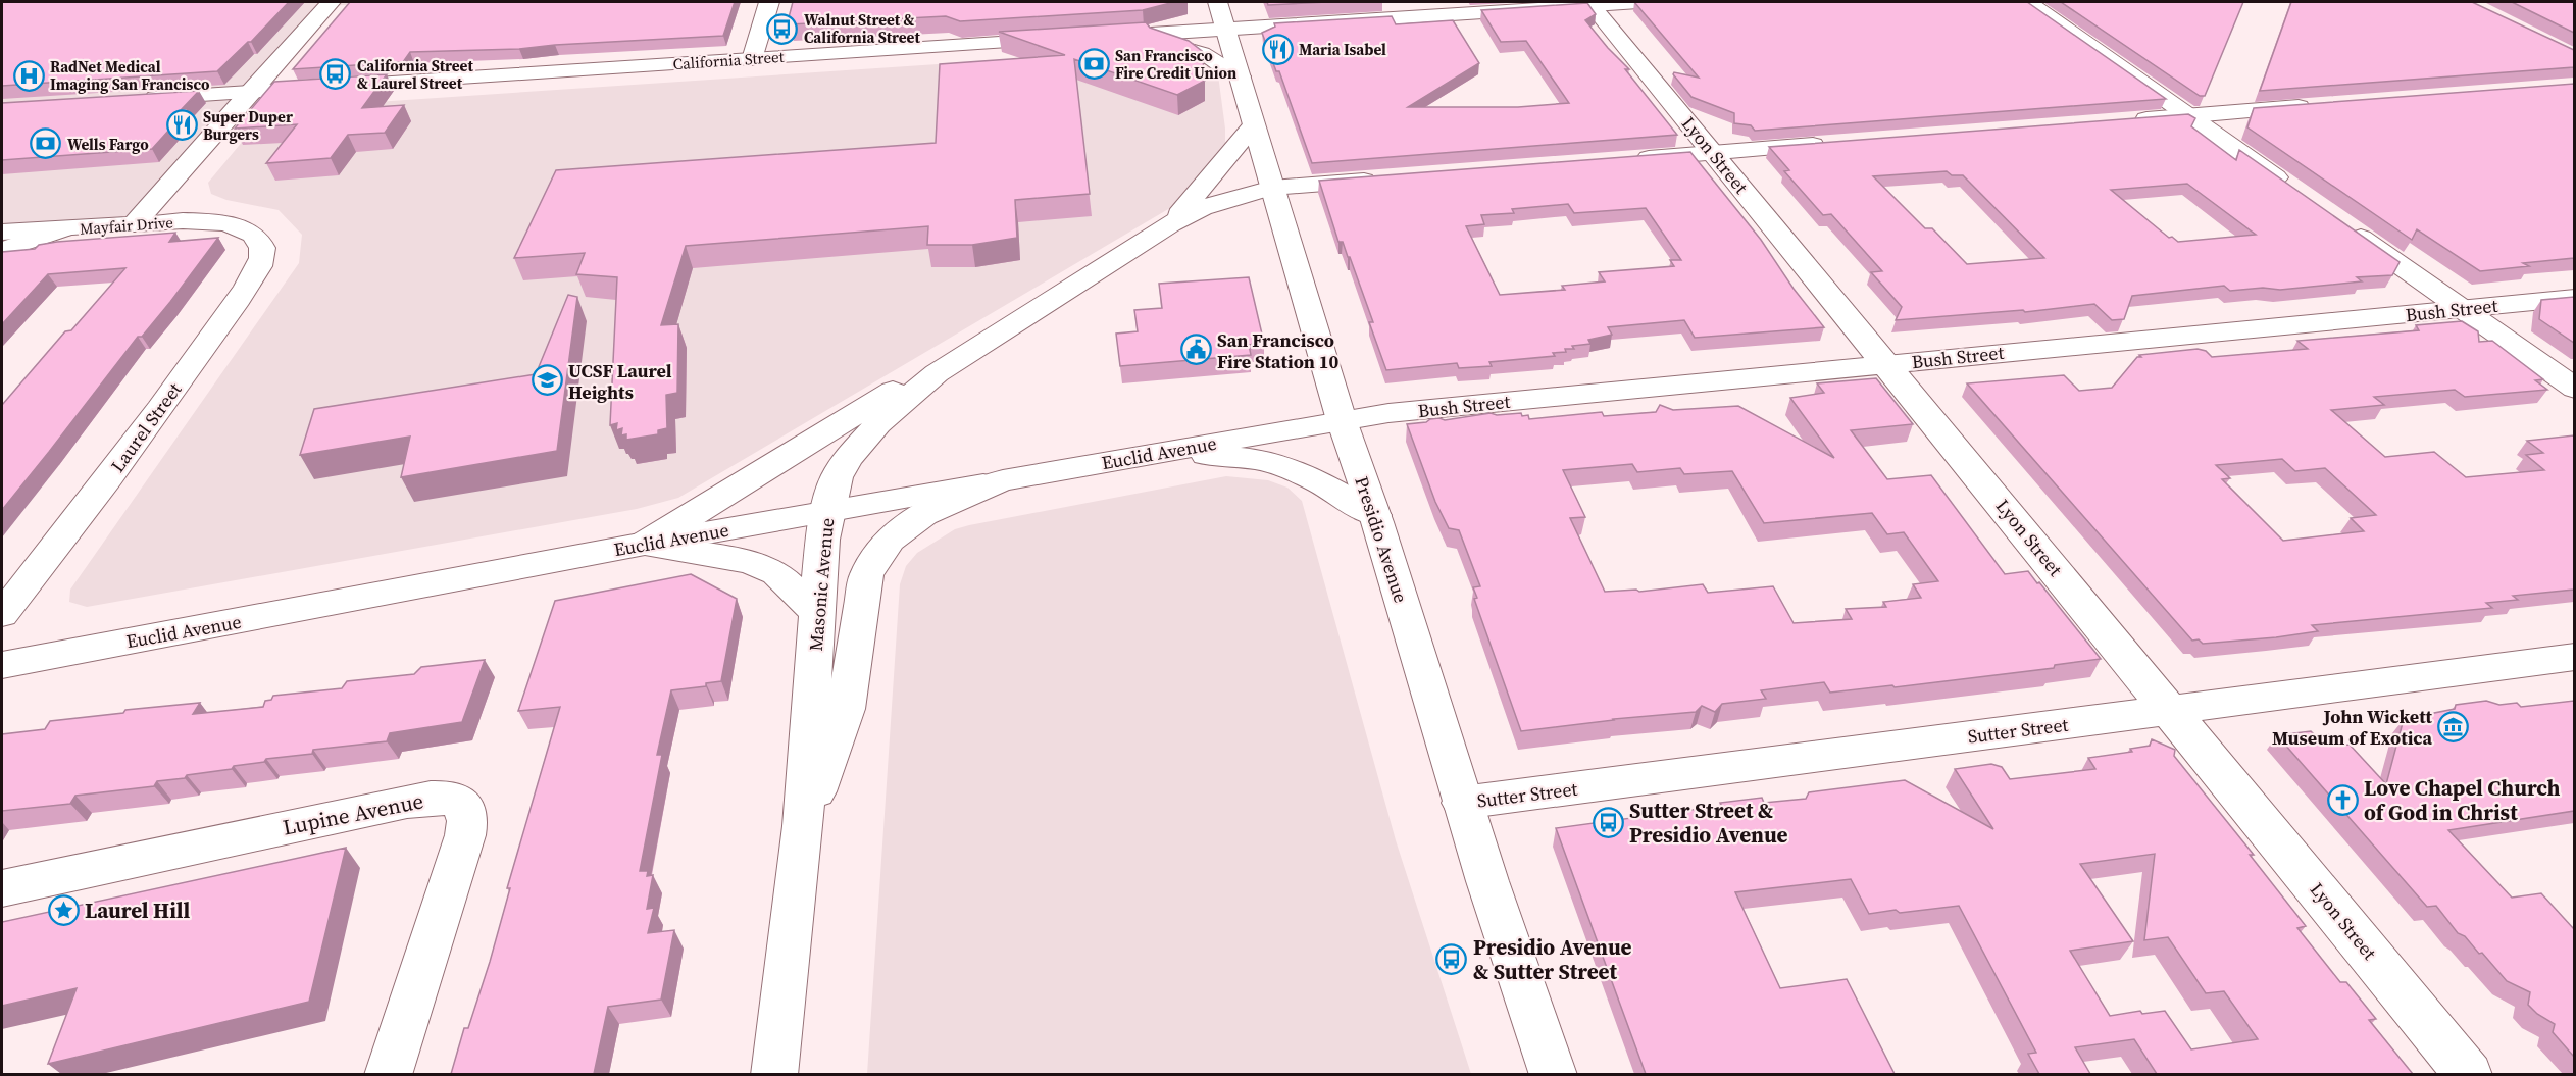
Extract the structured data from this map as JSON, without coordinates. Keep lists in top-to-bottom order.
{
  "streets": {
    "street": [
      "California Street",
      "Lyon Street",
      "Mayfair Drive",
      "Bush Street",
      "Laurel Street",
      "Euclid Avenue",
      "Presidio Avenue",
      "Masonic Avenue",
      "Sutter Street",
      "Lupine Avenue"
    ]
  },
  "crossings": [
    ["Lyon Street", "Bush Street"],
    ["Lyon Street", "Sutter Street"],
    ["Mayfair Drive", "Laurel Street"],
    ["Bush Street", "Euclid Avenue"],
    ["Bush Street", "Presidio Avenue"],
    ["Euclid Avenue", "Presidio Avenue"],
    ["Euclid Avenue", "Masonic Avenue"],
    ["Presidio Avenue", "Masonic Avenue"],
    ["Presidio Avenue", "Sutter Street"]
  ],
  "places": {
    "bus stop": [
      "Walnut Street & California Street",
      "California Street & Laurel Street",
      "Sutter Street & Presidio Avenue",
      "Presidio Avenue & Sutter Street"
    ],
    "restaurant": ["Maria Isabel", "Super Duper Burgers"],
    "bank": ["San Francisco Fire Credit Union", "Wells Fargo"],
    "hospital": ["RadNet Medical Imaging San Francisco"],
    "public building": ["San Francisco Fire Station 10"],
    "school or university": ["UCSF Laurel Heights"],
    "museum": ["John Wickett Museum of Exotica"],
    "church": ["Love Chapel Church of God in Christ"],
    "place": ["Laurel Hill"]
  }
}
